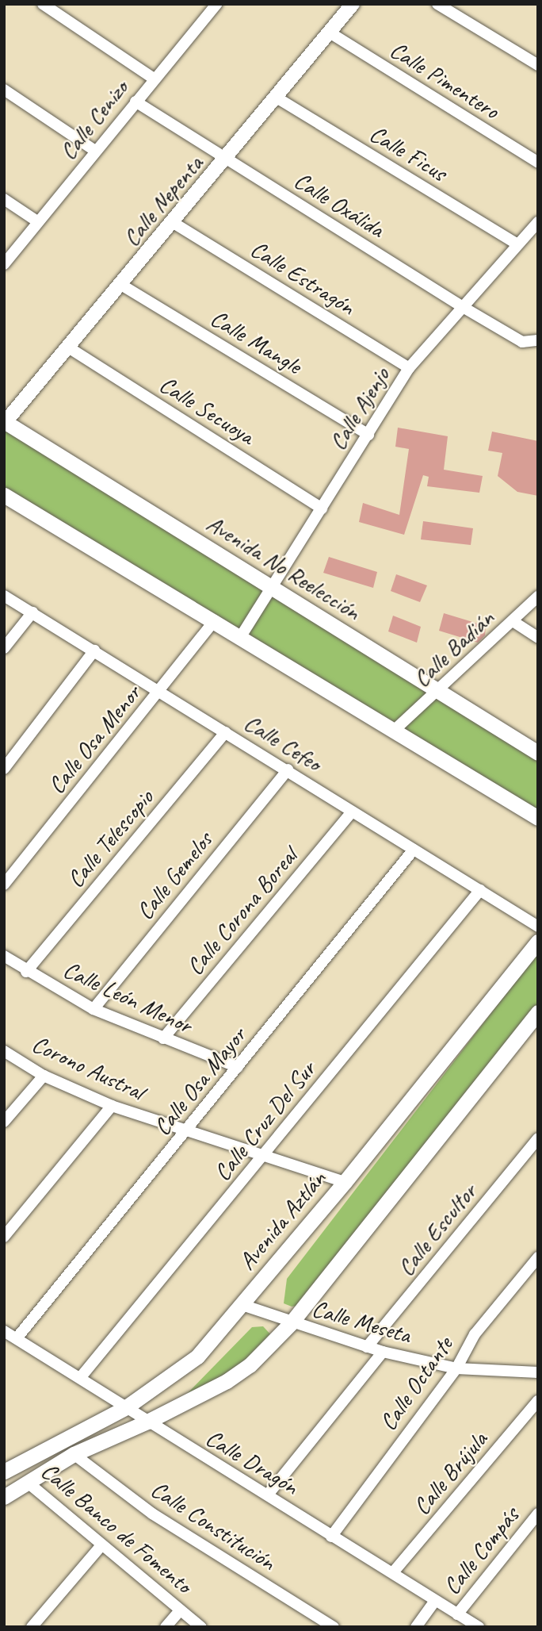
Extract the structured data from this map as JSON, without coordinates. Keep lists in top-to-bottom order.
{
  "streets": {
    "main road": ["Avenida No Reelección", "Avenida Aztlán"],
    "street": [
      "Calle Pimentero",
      "Calle Cenizo",
      "Calle Ficus",
      "Calle Nepenta",
      "Calle Oxálida",
      "Calle Estragón",
      "Calle Mangle",
      "Calle Ajenjo",
      "Calle Secuoya",
      "Calle Badián",
      "Calle Osa Menor",
      "Calle Cefeo",
      "Calle Telescopio",
      "Calle Gemelos",
      "Calle Corona Boreal",
      "Calle León Menor",
      "Corono Austral",
      "Calle Osa Mayor",
      "Calle Cruz Del Sur",
      "Calle Escultor",
      "Calle Meseta",
      "Calle Octante",
      "Calle Dragón",
      "Calle Brújula",
      "Calle Constitución",
      "Calle Banco de Fomento",
      "Calle Compás"
    ]
  },
  "crossings": [
    ["Calle Pimentero", "Calle Nepenta"],
    ["Calle Cenizo", "Calle Oxálida"],
    ["Calle Ficus", "Calle Nepenta"],
    ["Calle Ficus", "Calle Ajenjo"],
    ["Calle Nepenta", "Calle Oxálida"],
    ["Calle Nepenta", "Calle Estragón"],
    ["Calle Nepenta", "Calle Mangle"],
    ["Calle Nepenta", "Calle Secuoya"],
    ["Calle Nepenta", "Avenida No Reelección"],
    ["Calle Oxálida", "Calle Ajenjo"],
    ["Calle Estragón", "Calle Ajenjo"],
    ["Calle Mangle", "Calle Ajenjo"],
    ["Calle Ajenjo", "Calle Secuoya"],
    ["Calle Ajenjo", "Avenida No Reelección"],
    ["Avenida No Reelección", "Calle Badián"],
    ["Calle Osa Menor", "Calle Cefeo"],
    ["Calle Cefeo", "Calle Telescopio"],
    ["Calle Cefeo", "Calle Gemelos"],
    ["Calle Cefeo", "Calle Corona Boreal"],
    ["Calle Cefeo", "Calle Osa Mayor"],
    ["Calle Cefeo", "Calle Cruz Del Sur"],
    ["Calle Telescopio", "Calle León Menor"],
    ["Calle Gemelos", "Calle León Menor"],
    ["Calle Corona Boreal", "Calle León Menor"],
    ["Calle León Menor", "Calle Osa Mayor"],
    ["Corono Austral", "Calle Osa Mayor"],
    ["Corono Austral", "Calle Cruz Del Sur"],
    ["Corono Austral", "Avenida Aztlán"],
    ["Calle Osa Mayor", "Calle Dragón"],
    ["Calle Cruz Del Sur", "Calle Dragón"],
    ["Avenida Aztlán", "Calle Meseta"],
    ["Avenida Aztlán", "Calle Dragón"],
    ["Avenida Aztlán", "Calle Banco de Fomento"],
    ["Calle Escultor", "Calle Meseta"],
    ["Calle Meseta", "Calle Octante"],
    ["Calle Octante", "Calle Dragón"],
    ["Calle Dragón", "Calle Brújula"],
    ["Calle Dragón", "Calle Compás"]
  ]
}
